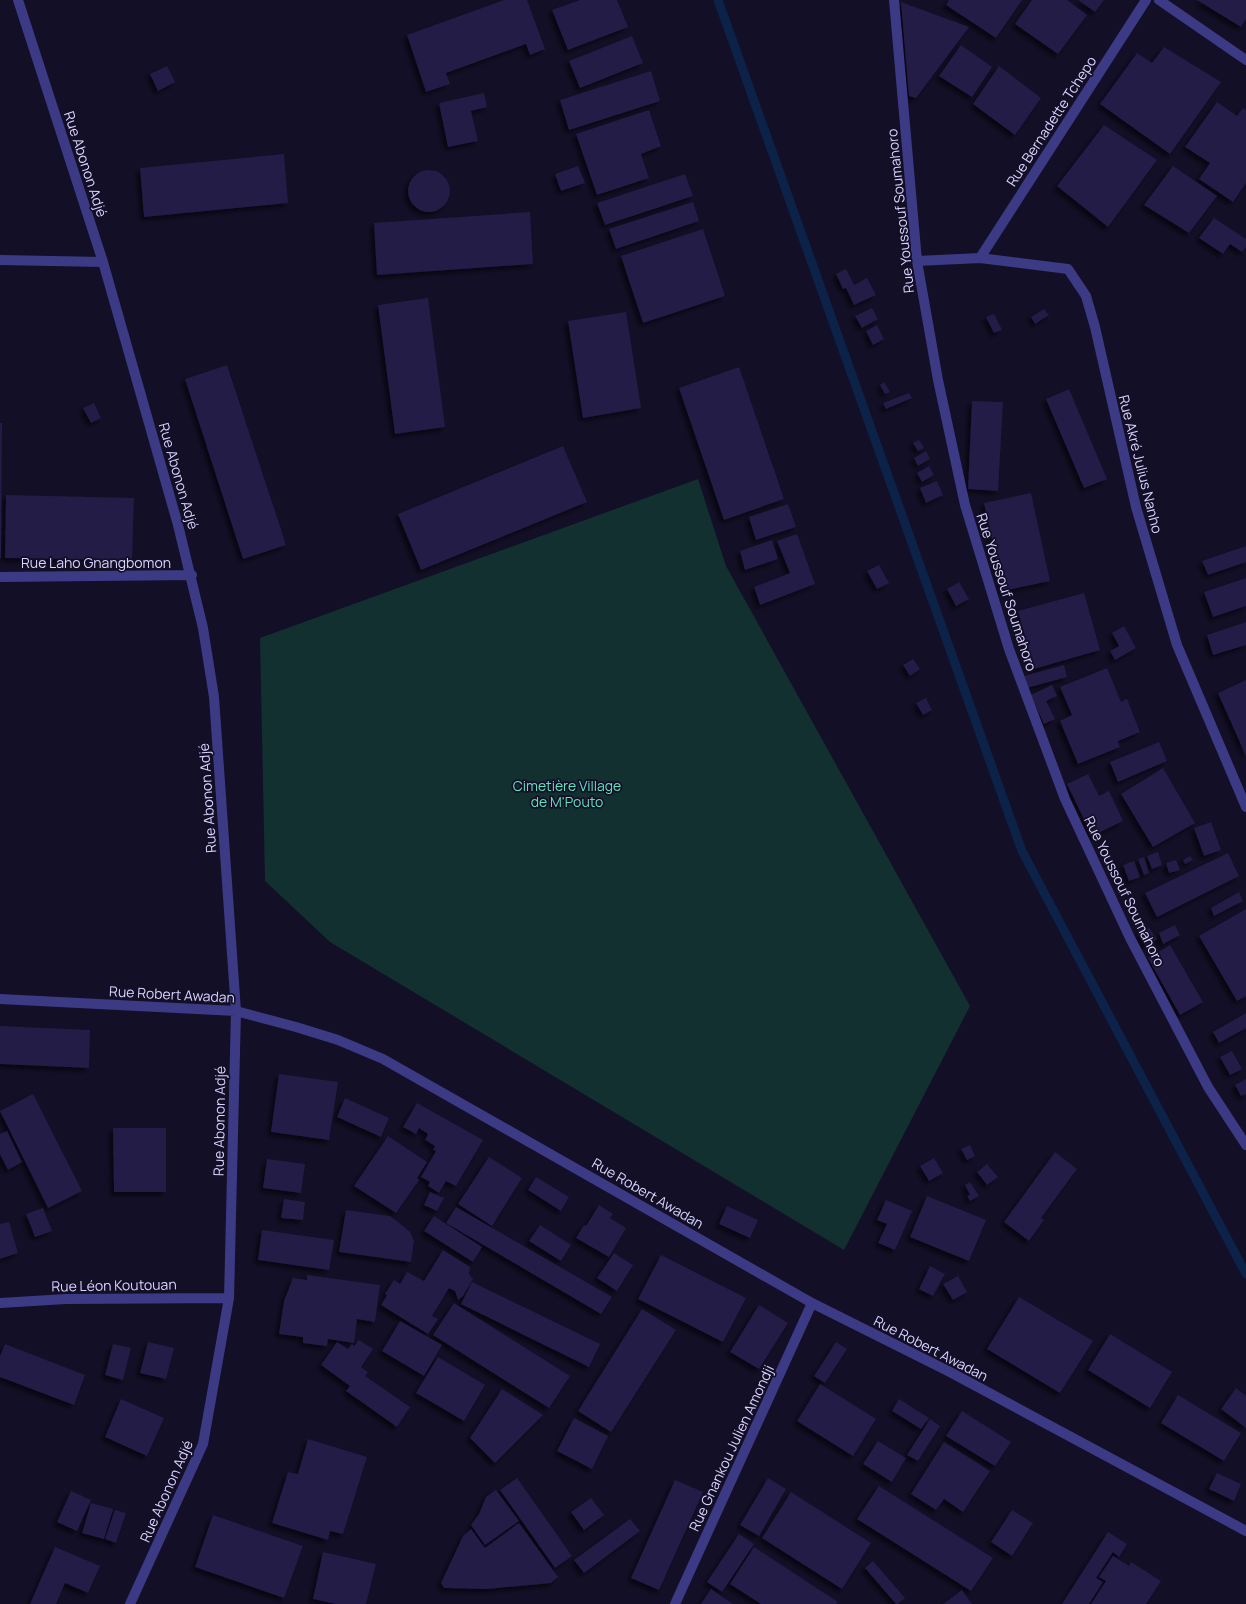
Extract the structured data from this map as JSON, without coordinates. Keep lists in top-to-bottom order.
{
  "streets": {
    "street": [
      "Rue Bernadette Tchepo",
      "Rue Abonon Adjé",
      "Rue Youssouf Soumahoro",
      "Rue Akré Julius Nanho",
      "Rue Laho Gnangbomon",
      "Rue Robert Awadan",
      "Rue Léon Koutouan",
      "Rue Gnankou Julien Amondji"
    ]
  },
  "crossings": [
    ["Rue Bernadette Tchepo", "Rue Akré Julius Nanho"],
    ["Rue Abonon Adjé", "Rue Laho Gnangbomon"],
    ["Rue Abonon Adjé", "Rue Robert Awadan"],
    ["Rue Abonon Adjé", "Rue Léon Koutouan"],
    ["Rue Youssouf Soumahoro", "Rue Akré Julius Nanho"],
    ["Rue Robert Awadan", "Rue Gnankou Julien Amondji"]
  ],
  "parks": ["Cimetière Village de M'Pouto"]
}
